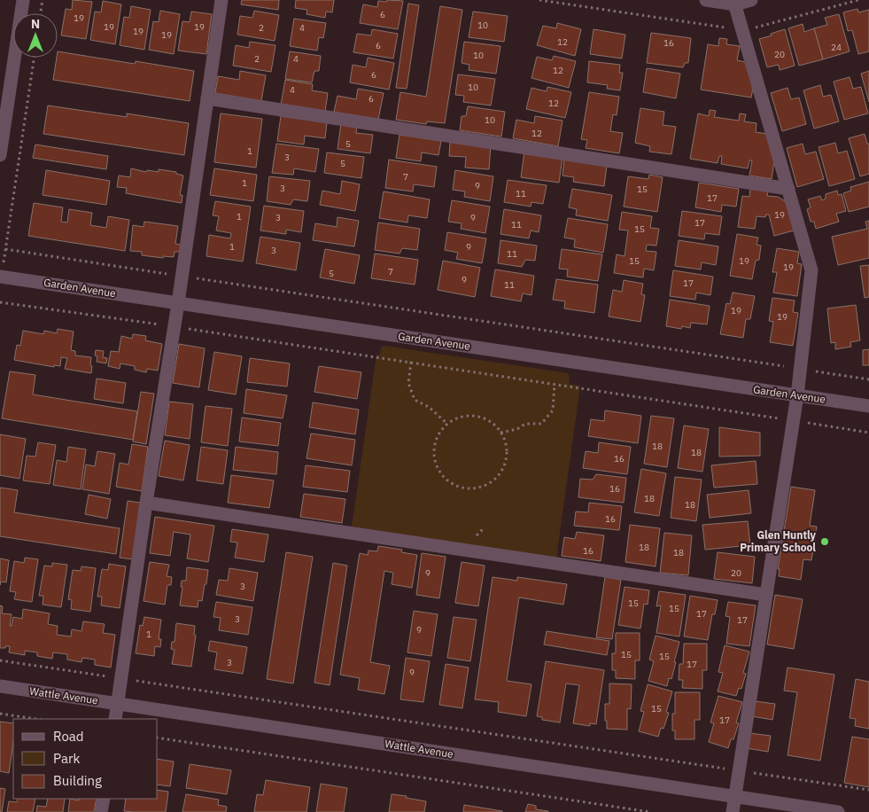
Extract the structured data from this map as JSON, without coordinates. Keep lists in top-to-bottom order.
{
  "streets": {
    "street": ["Garden Avenue", "Wattle Avenue"]
  },
  "places": ["Glen Huntly Primary School"],
  "house_numbers": [
    "6",
    "19",
    "10",
    "19",
    "19",
    "2",
    "4",
    "19",
    "19",
    "12",
    "16",
    "6",
    "24",
    "20",
    "10",
    "2",
    "4",
    "12",
    "6",
    "10",
    "4",
    "6",
    "12",
    "10",
    "12",
    "5",
    "1",
    "3",
    "5",
    "7",
    "1",
    "9",
    "3",
    "15",
    "11",
    "17",
    "19",
    "1",
    "3",
    "9",
    "17",
    "11",
    "15",
    "1",
    "9",
    "3",
    "11",
    "15",
    "19",
    "19",
    "7",
    "5",
    "9",
    "17",
    "11",
    "19",
    "19",
    "18",
    "18",
    "16",
    "16",
    "18",
    "18",
    "16",
    "18",
    "16",
    "18",
    "9",
    "20",
    "3",
    "15",
    "15",
    "17",
    "3",
    "17",
    "9",
    "1",
    "15",
    "15",
    "3",
    "17",
    "9",
    "15",
    "17"
  ],
  "legend": ["Road", "Park", "Building"],
  "north": "top"
}
